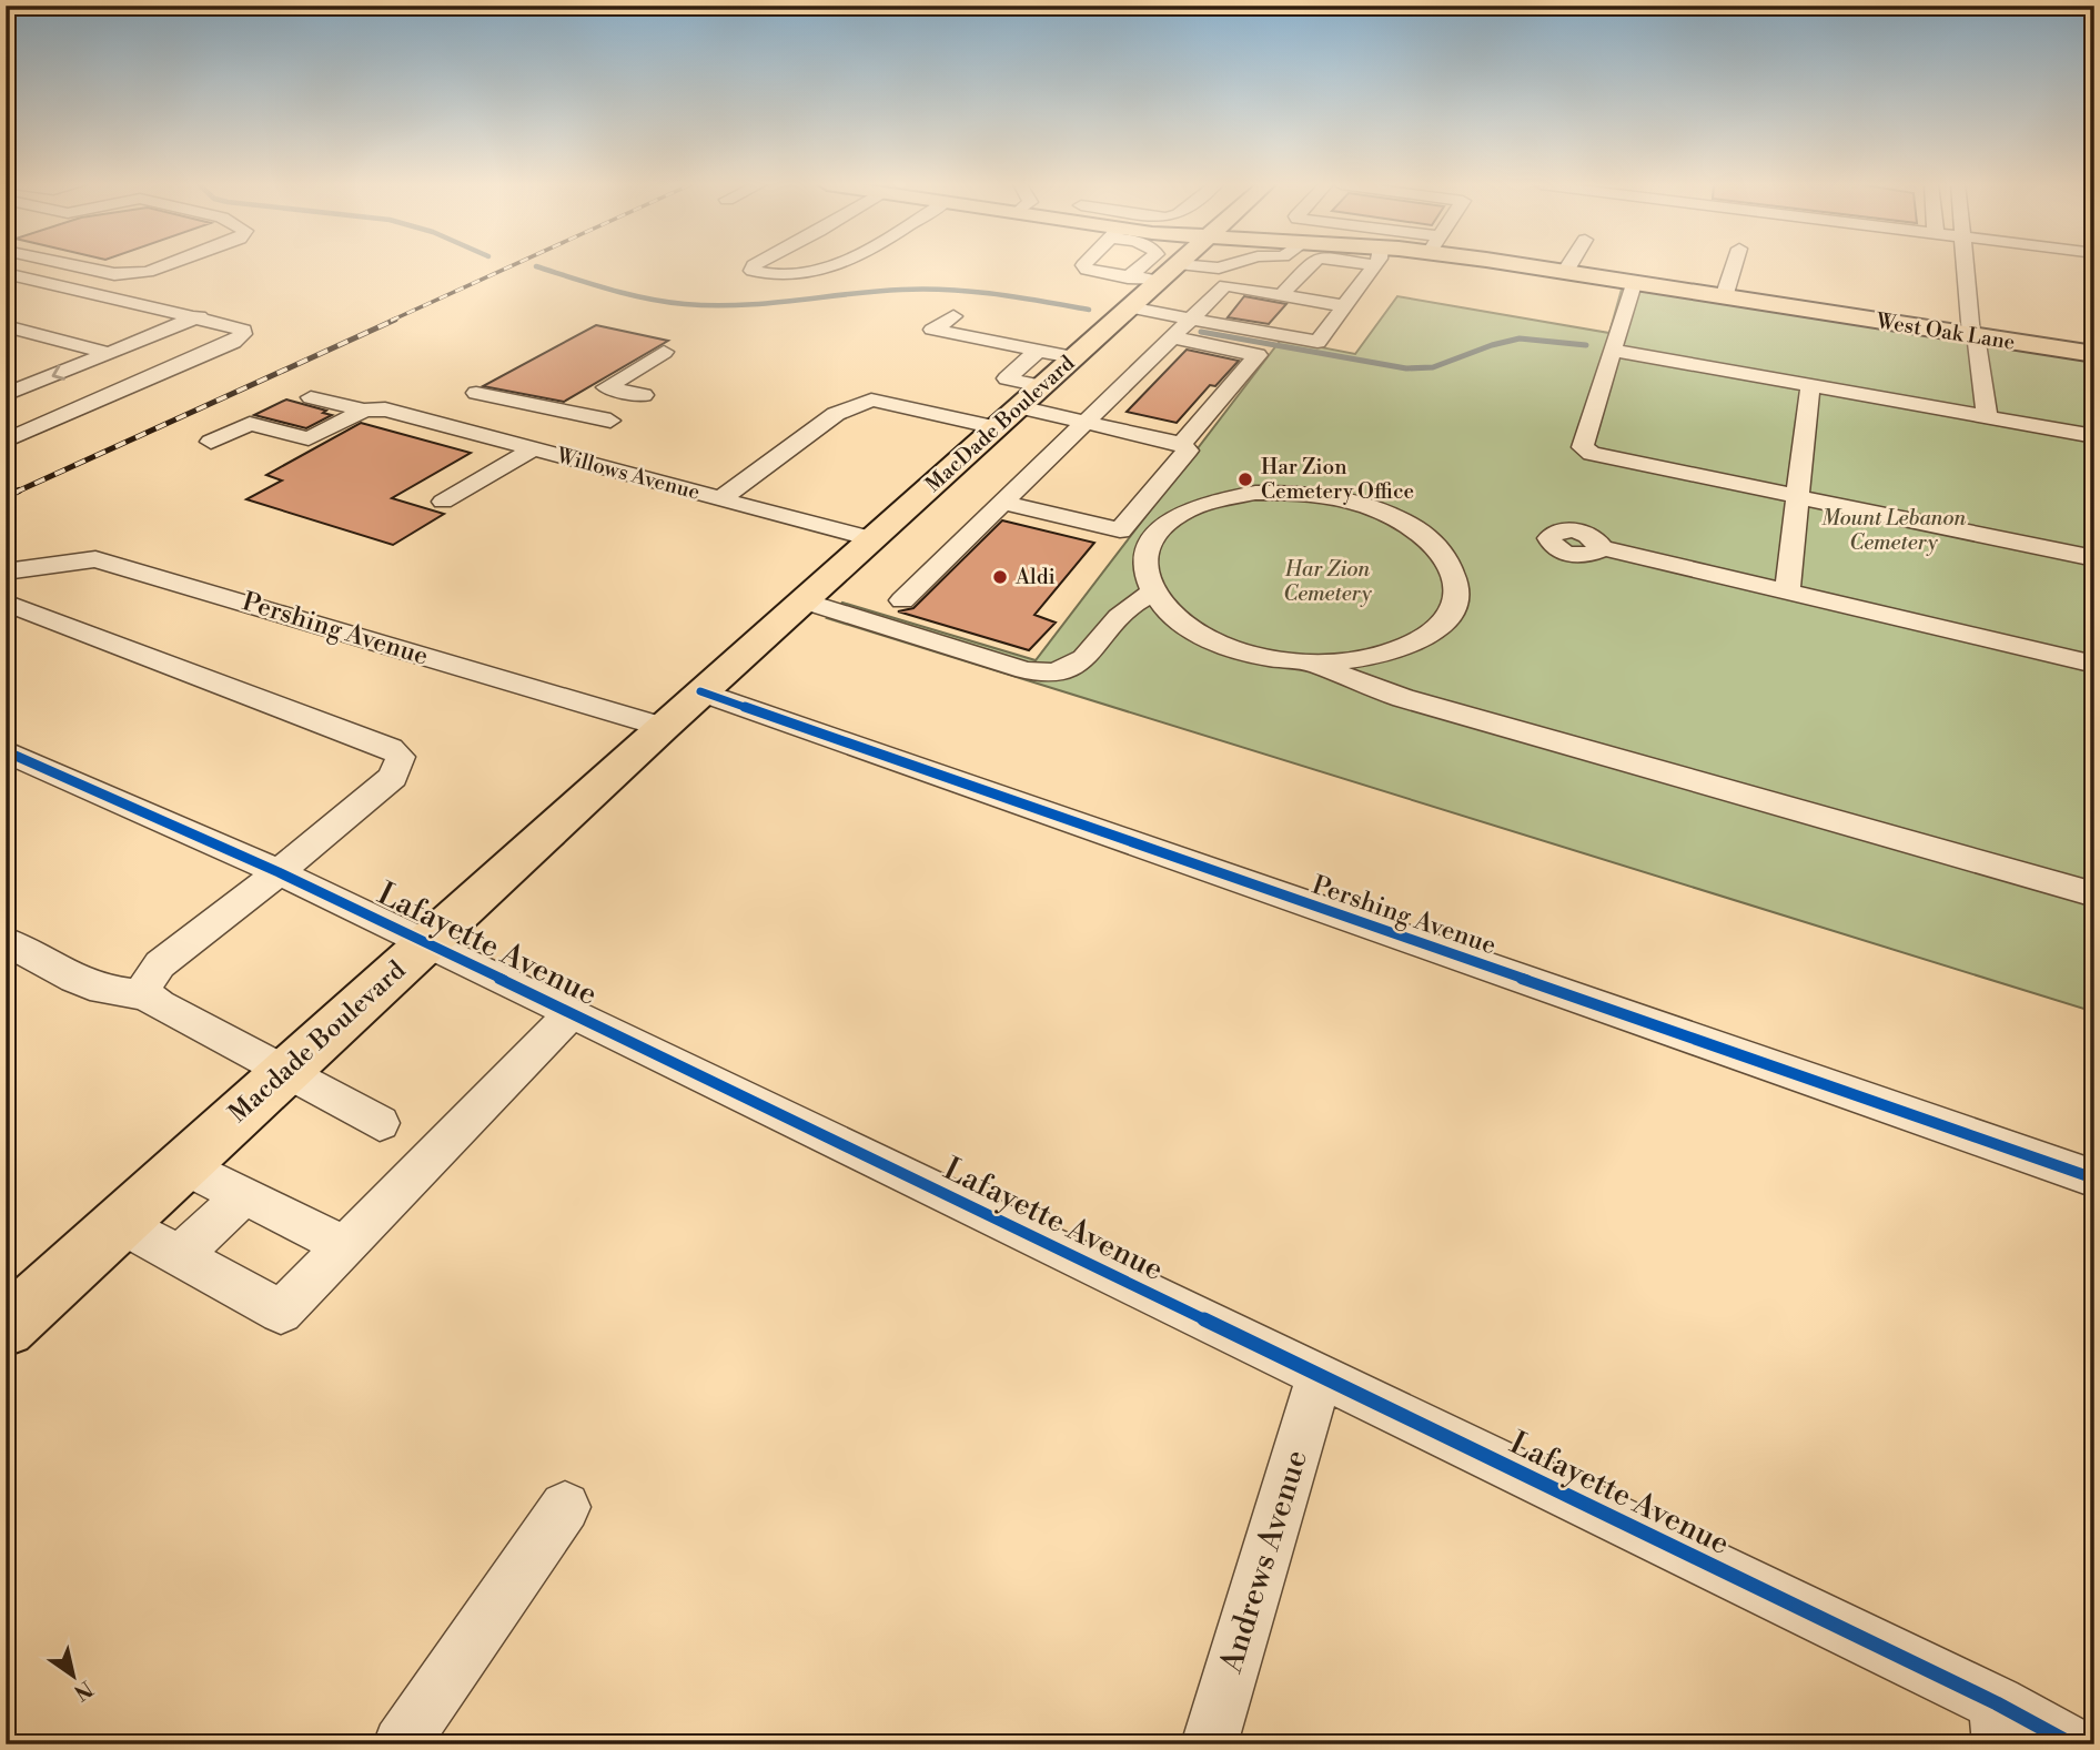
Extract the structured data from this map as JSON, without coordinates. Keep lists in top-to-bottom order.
{
  "streets": {
    "main road": ["West Oak Lane", "MacDade Boulevard", "Macdade Boulevard"],
    "street": [
      "Willows Avenue",
      "Pershing Avenue",
      "Lafayette Avenue",
      "Andrews Avenue"
    ]
  },
  "crossings": [
    ["MacDade Boulevard", "Willows Avenue"],
    ["MacDade Boulevard", "Macdade Boulevard"],
    ["Willows Avenue", "Macdade Boulevard"],
    ["Pershing Avenue", "Macdade Boulevard"],
    ["Lafayette Avenue", "Macdade Boulevard"],
    ["Lafayette Avenue", "Andrews Avenue"]
  ],
  "parks": ["Mount Lebanon Cemetery", "Har Zion Cemetery"],
  "places": ["Har Zion Cemetery Office", "Aldi"],
  "north": "bottom right"
}
